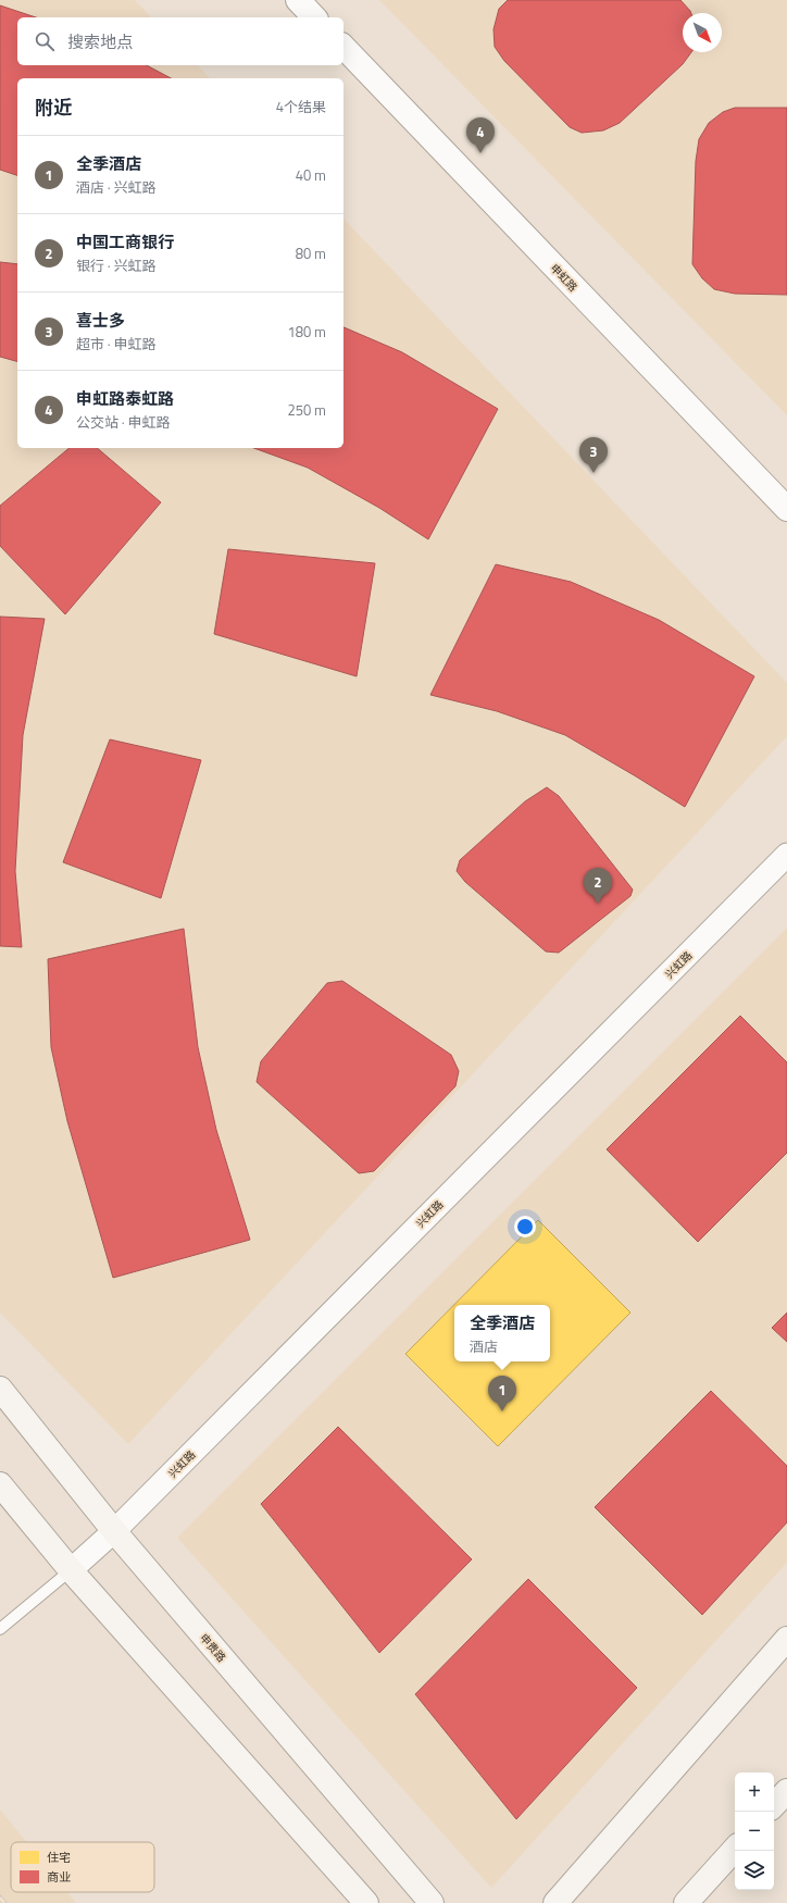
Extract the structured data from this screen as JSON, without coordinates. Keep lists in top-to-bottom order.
{
  "streets": {
    "main road": ["申贵路"],
    "street": ["申虹路", "兴虹路"]
  },
  "crossings": [
    ["兴虹路", "申贵路"]
  ],
  "legend": ["住宅", "商业"],
  "north": "bottom right",
  "page": {
    "search": "搜索地点",
    "heading": ["附近", "4个结果"],
    "pins": [
      "4",
      "3",
      "2",
      "1"
    ],
    "list": [
      {
        "mark": "1",
        "name": "全季酒店",
        "note": "酒店 · 兴虹路",
        "value": "40 m"
      },
      {
        "mark": "2",
        "name": "中国工商银行",
        "note": "银行 · 兴虹路",
        "value": "80 m"
      },
      {
        "mark": "3",
        "name": "喜士多",
        "note": "超市 · 申虹路",
        "value": "180 m"
      },
      {
        "mark": "4",
        "name": "申虹路泰虹路",
        "note": "公交站 · 申虹路",
        "value": "250 m"
      }
    ],
    "popup": ["全季酒店", "酒店"],
    "map_buttons": ["+", "−"]
  }
}
